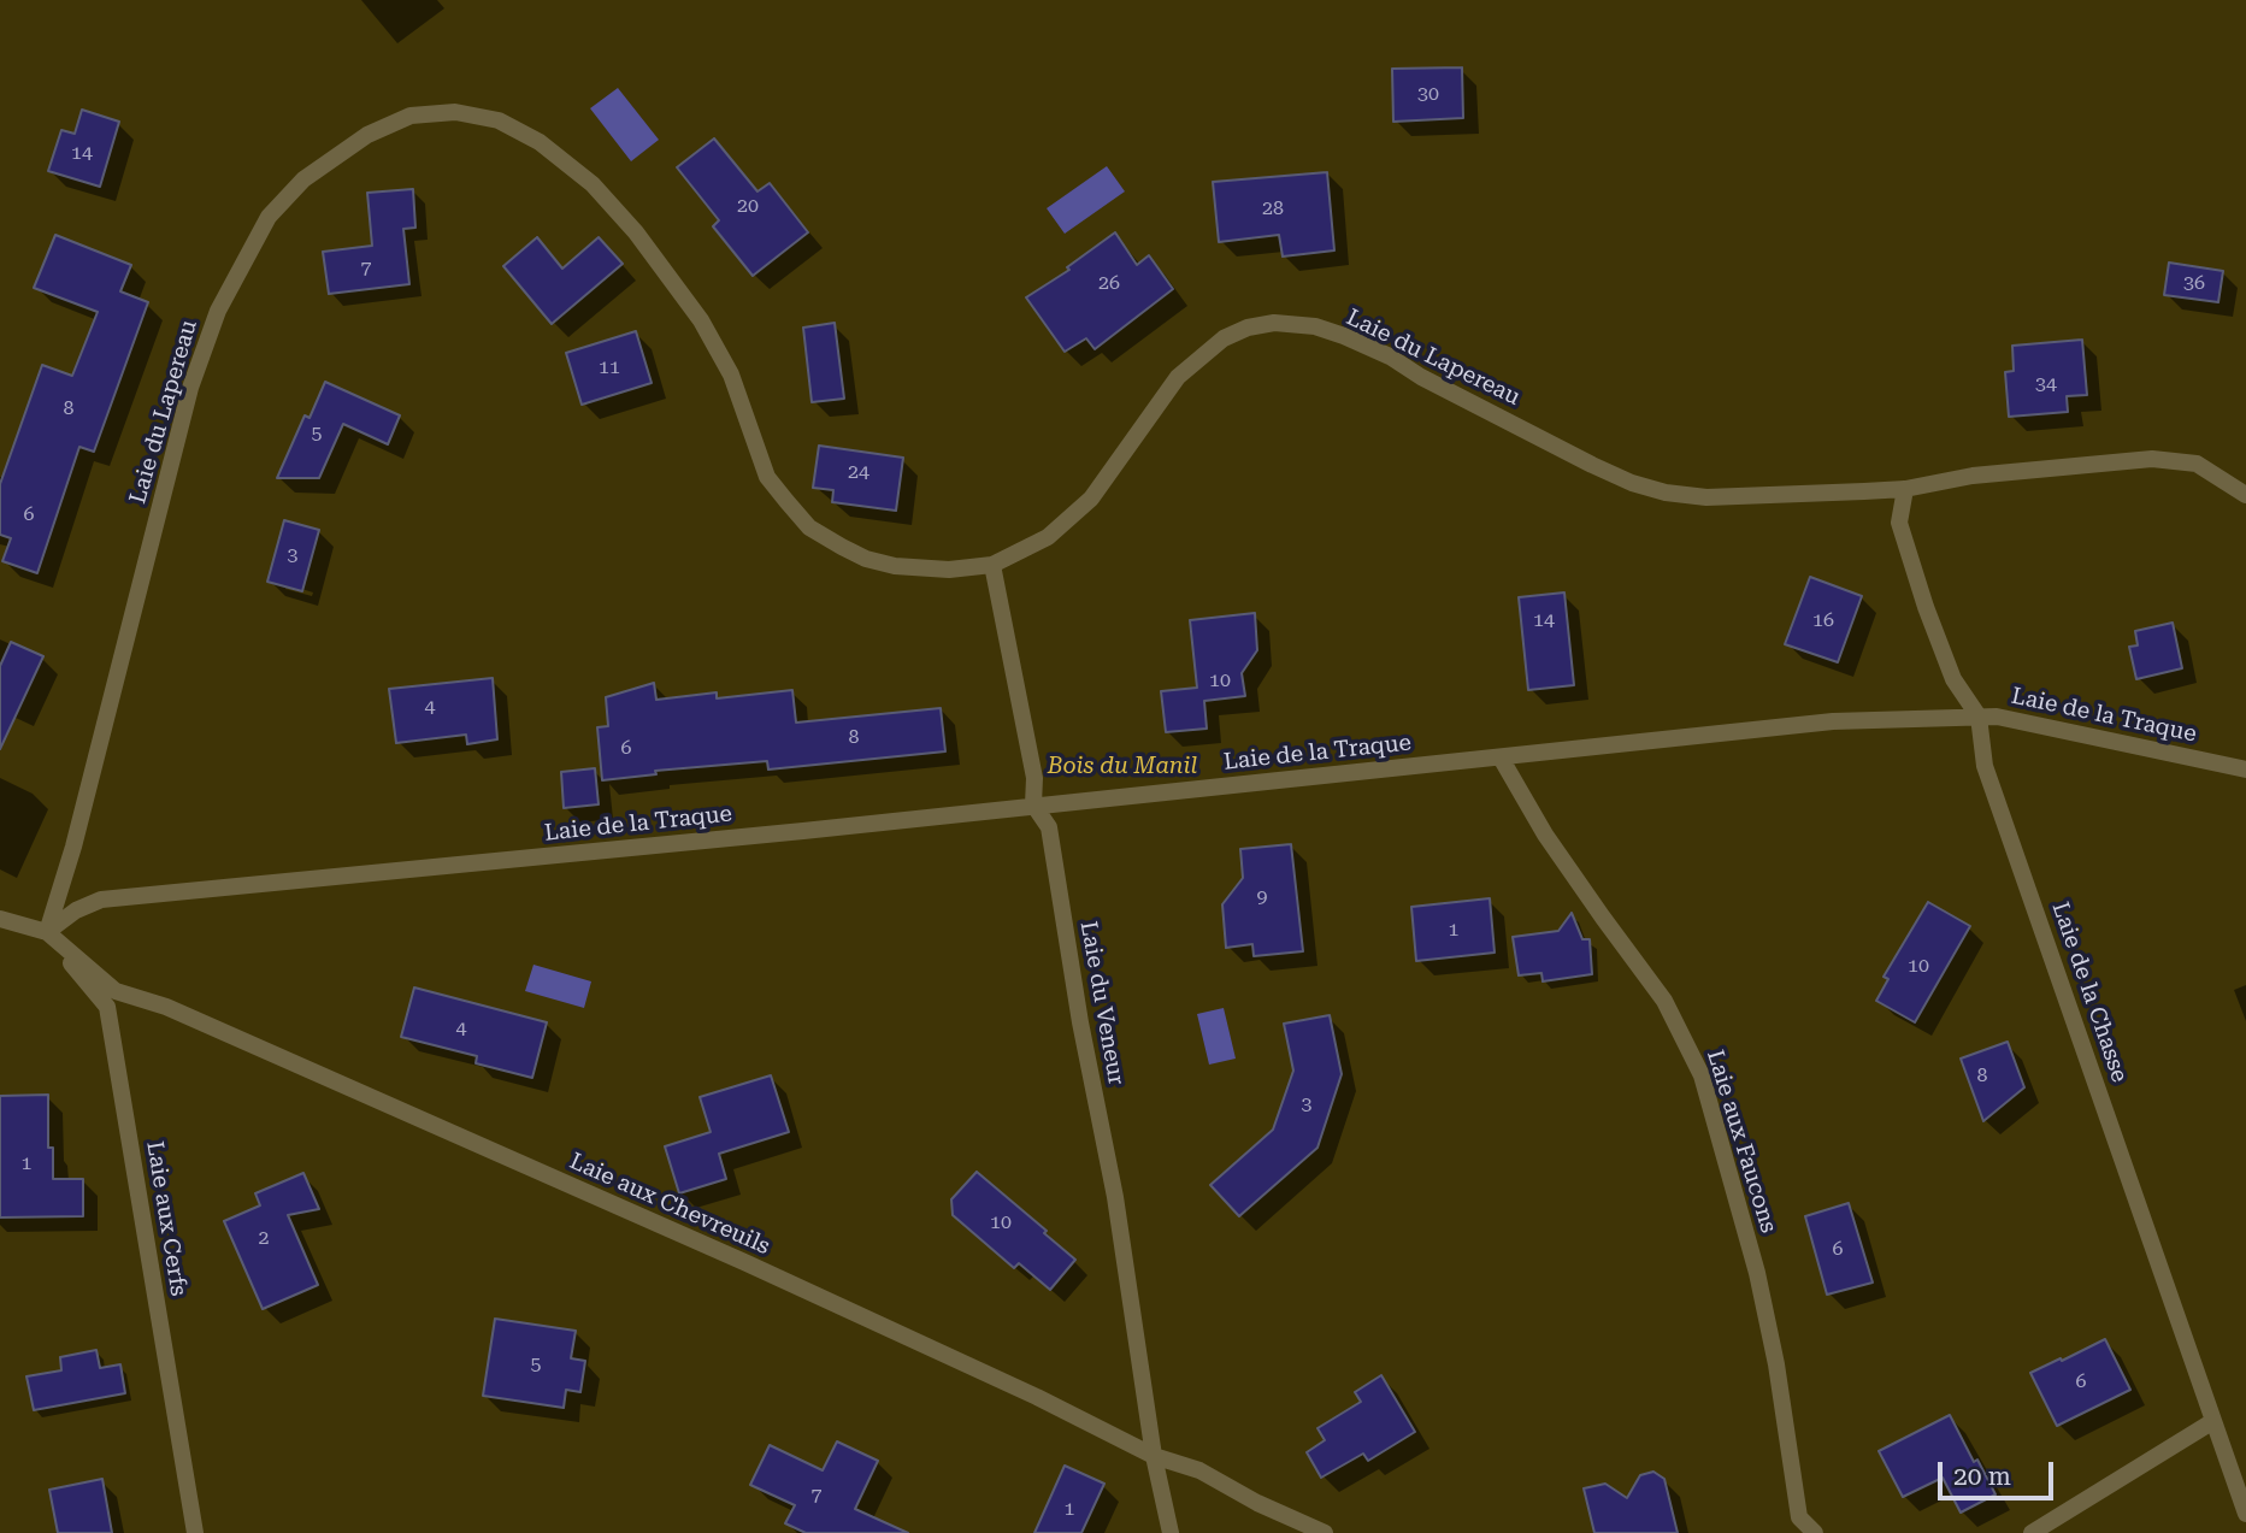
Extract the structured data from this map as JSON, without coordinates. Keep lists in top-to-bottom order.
{
  "streets": {
    "street": [
      "Laie du Lapereau",
      "Laie de la Traque",
      "Laie de la Chasse",
      "Laie du Veneur",
      "Laie aux Faucons",
      "Laie aux Chevreuils",
      "Laie aux Cerfs"
    ]
  },
  "crossings": [
    ["Laie du Lapereau", "Laie de la Traque"],
    ["Laie du Lapereau", "Laie de la Chasse"],
    ["Laie du Lapereau", "Laie du Veneur"],
    ["Laie du Lapereau", "Laie aux Chevreuils"],
    ["Laie du Lapereau", "Laie aux Cerfs"],
    ["Laie de la Traque", "Laie de la Chasse"],
    ["Laie de la Traque", "Laie du Veneur"],
    ["Laie de la Traque", "Laie aux Faucons"],
    ["Laie de la Traque", "Laie aux Chevreuils"],
    ["Laie de la Traque", "Laie aux Cerfs"],
    ["Laie du Veneur", "Laie aux Chevreuils"],
    ["Laie aux Chevreuils", "Laie aux Cerfs"]
  ],
  "parks": ["Bois du Manil"],
  "house_numbers": [
    "30",
    "14",
    "20",
    "28",
    "7",
    "26",
    "36",
    "11",
    "34",
    "8",
    "5",
    "24",
    "6",
    "3",
    "14",
    "16",
    "10",
    "4",
    "8",
    "6",
    "9",
    "1",
    "10",
    "4",
    "8",
    "3",
    "1",
    "10",
    "2",
    "6",
    "5",
    "6",
    "7",
    "1"
  ],
  "scale_bar": "20 m"
}
